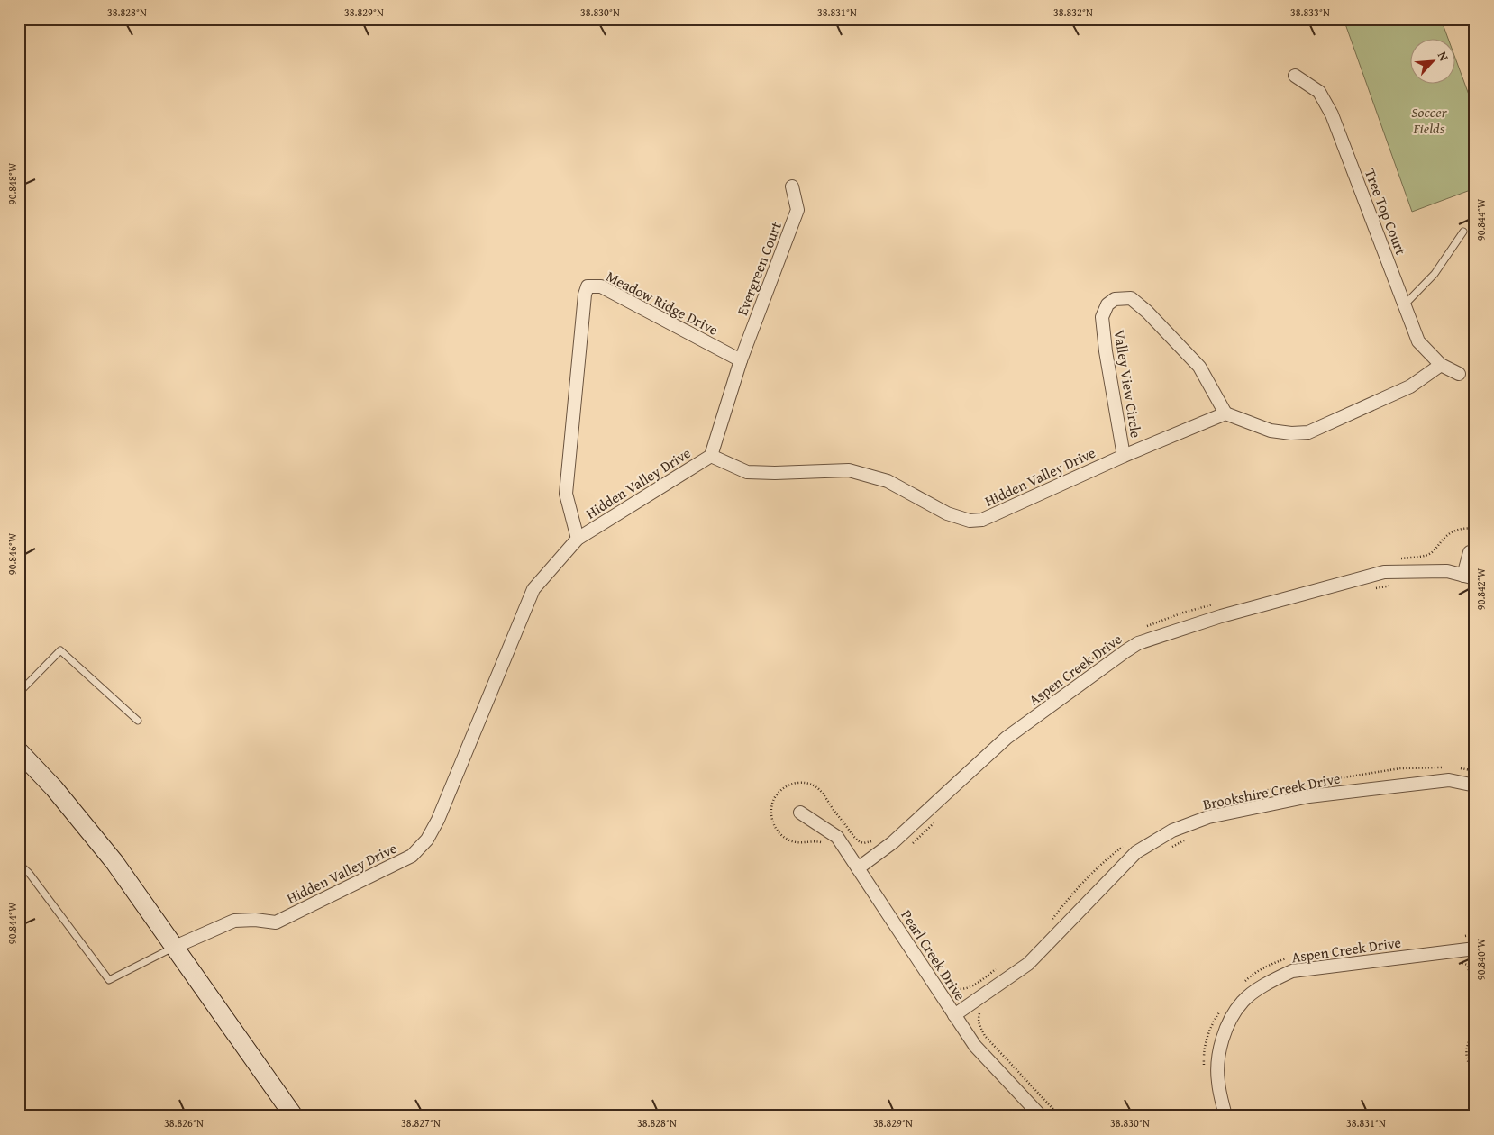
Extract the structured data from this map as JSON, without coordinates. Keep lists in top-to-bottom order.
{
  "streets": {
    "street": [
      "Tree Top Court",
      "Evergreen Court",
      "Meadow Ridge Drive",
      "Valley View Circle",
      "Hidden Valley Drive",
      "Aspen Creek Drive",
      "Brookshire Creek Drive",
      "Pearl Creek Drive"
    ]
  },
  "crossings": [
    ["Evergreen Court", "Meadow Ridge Drive"],
    ["Meadow Ridge Drive", "Hidden Valley Drive"],
    ["Valley View Circle", "Hidden Valley Drive"],
    ["Aspen Creek Drive", "Pearl Creek Drive"],
    ["Brookshire Creek Drive", "Pearl Creek Drive"]
  ],
  "parks": ["Soccer Fields"],
  "north": "top right",
  "coordinates": [
    "38.828°N",
    "38.829°N",
    "38.830°N",
    "38.831°N",
    "38.832°N",
    "38.833°N",
    "90.848°W",
    "90.844°W",
    "90.846°W",
    "90.842°W",
    "90.840°W",
    "38.826°N",
    "38.827°N"
  ]
}
